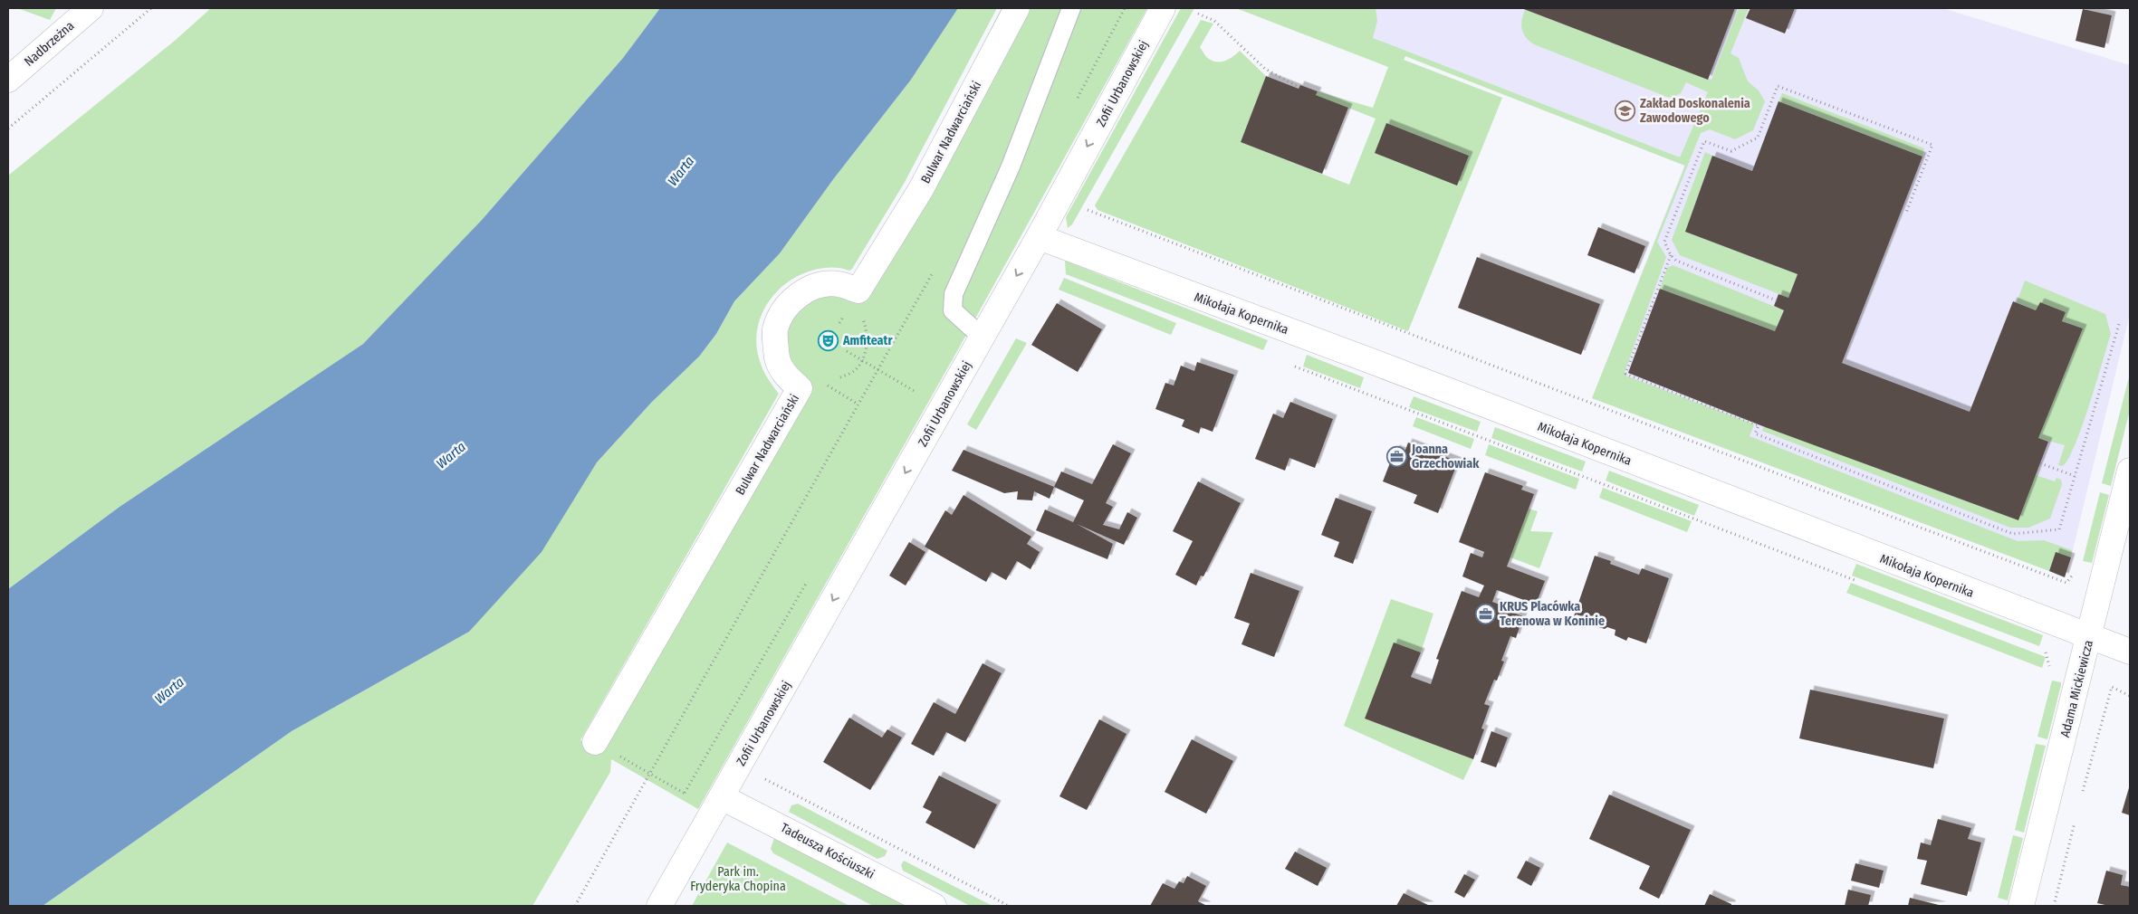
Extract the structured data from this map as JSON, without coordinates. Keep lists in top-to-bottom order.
{
  "streets": {
    "street": [
      "Nadbrzeżna",
      "Zofii Urbanowskiej",
      "Bulwar Nadwarciański",
      "Mikołaja Kopernika",
      "Adama Mickiewicza",
      "Tadeusza Kościuszki"
    ]
  },
  "crossings": [
    ["Zofii Urbanowskiej", "Mikołaja Kopernika"],
    ["Zofii Urbanowskiej", "Tadeusza Kościuszki"],
    ["Mikołaja Kopernika", "Adama Mickiewicza"]
  ],
  "one_way": ["Zofii Urbanowskiej"],
  "water": ["Warta"],
  "parks": ["Park im. Fryderyka Chopina"],
  "places": {
    "school or university": ["Zakład Doskonalenia Zawodowego"],
    "theatre": ["Amfiteatr"],
    "office": ["Joanna Grzechowiak", "KRUS Placówka Terenowa w Koninie"]
  }
}
